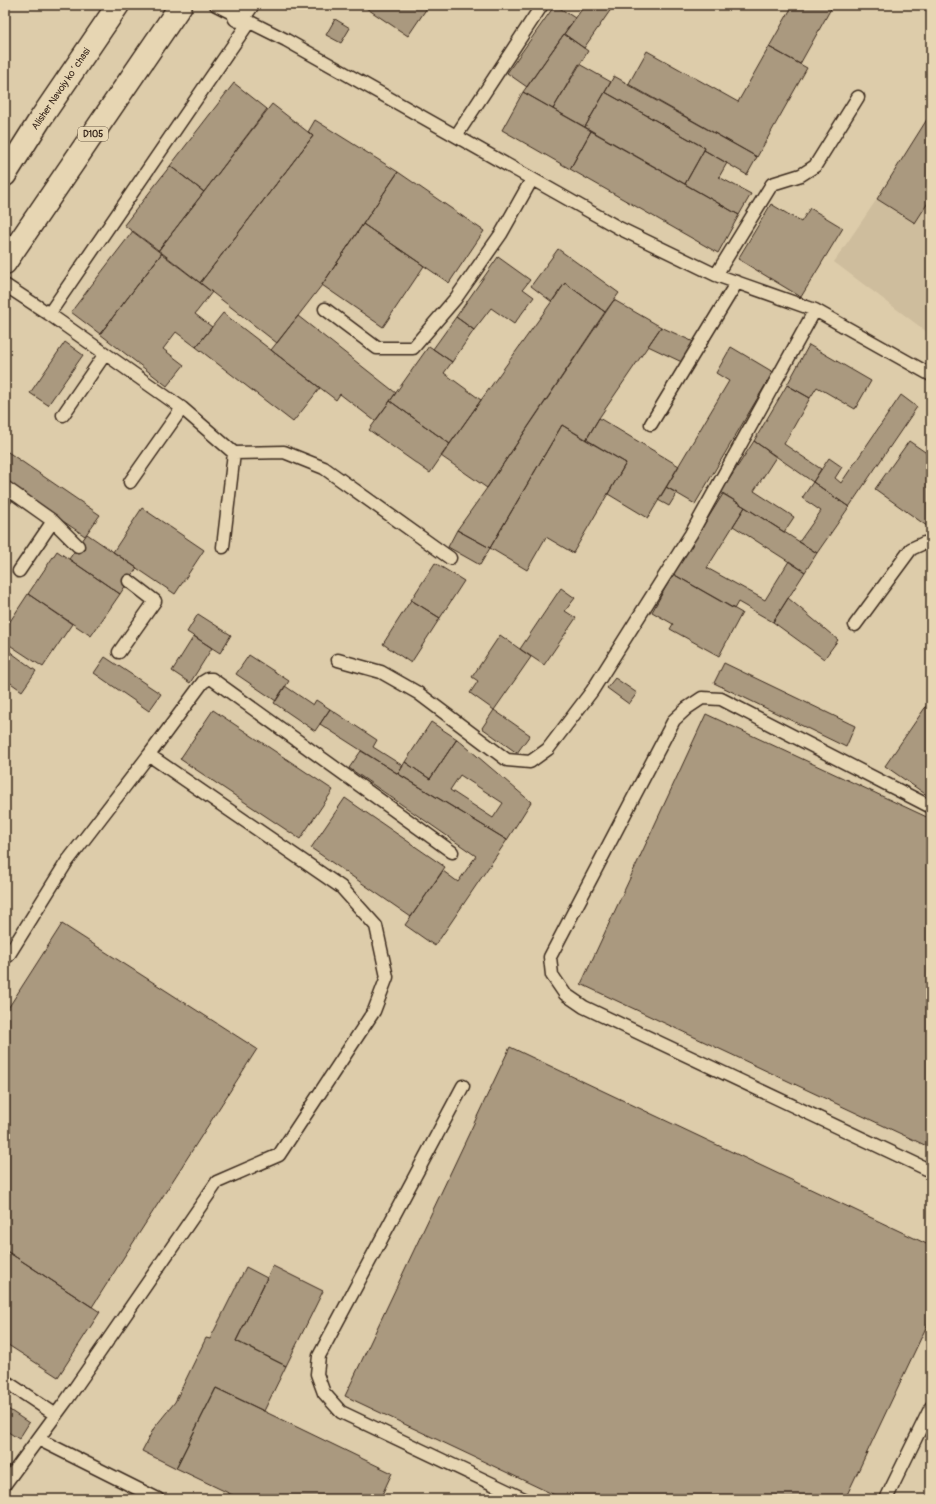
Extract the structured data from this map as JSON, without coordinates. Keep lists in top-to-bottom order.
{
  "streets": {
    "main road": ["Alisher Navoiy koʻchasi", "D105"]
  }
}
